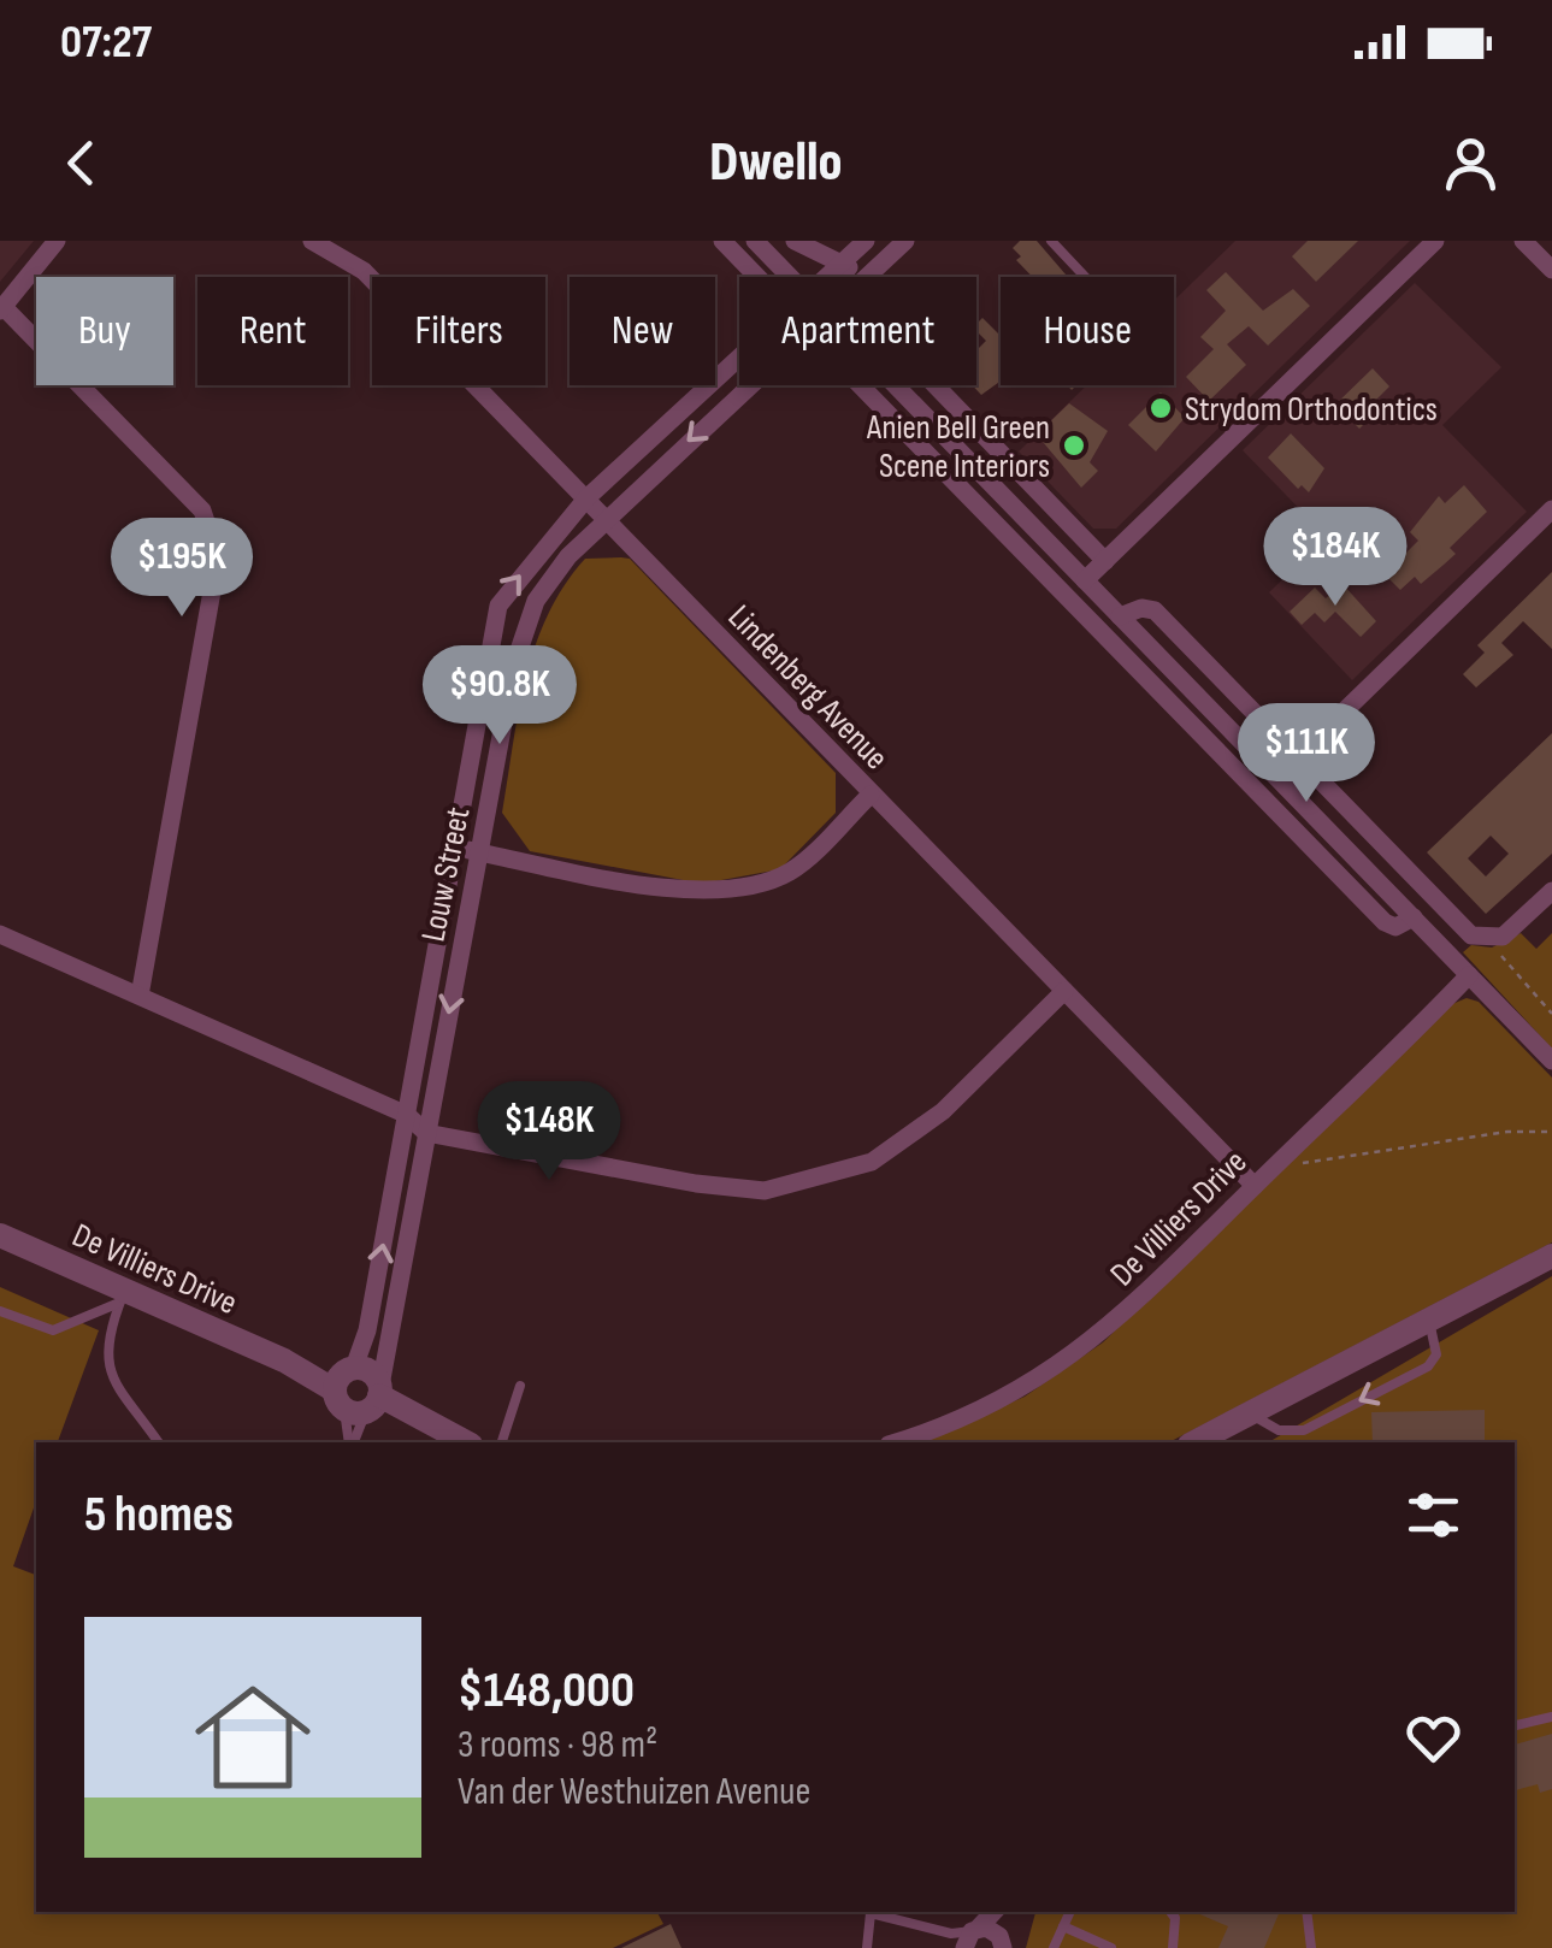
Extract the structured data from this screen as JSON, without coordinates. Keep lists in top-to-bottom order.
{
  "streets": {
    "street": ["Lindenberg Avenue", "Louw Street", "De Villiers Drive"]
  },
  "crossings": [
    ["Lindenberg Avenue", "Louw Street"],
    ["Lindenberg Avenue", "De Villiers Drive"],
    ["Louw Street", "De Villiers Drive"]
  ],
  "places": ["Strydom Orthodontics", "Anien Bell Green Scene Interiors"],
  "page": {
    "status": "07:27",
    "header": "Dwello",
    "chip": [
      "Buy",
      "Rent",
      "Filters",
      "New",
      "Apartment",
      "House"
    ],
    "price": [
      "$184K",
      "$195K",
      "$90.8K",
      "$111K",
      "$148K"
    ],
    "heading": "5 homes",
    "list": [
      {
        "name": "$148,000",
        "note": "3 rooms · 98 m² · Van der Westhuizen Avenue"
      }
    ]
  }
}
